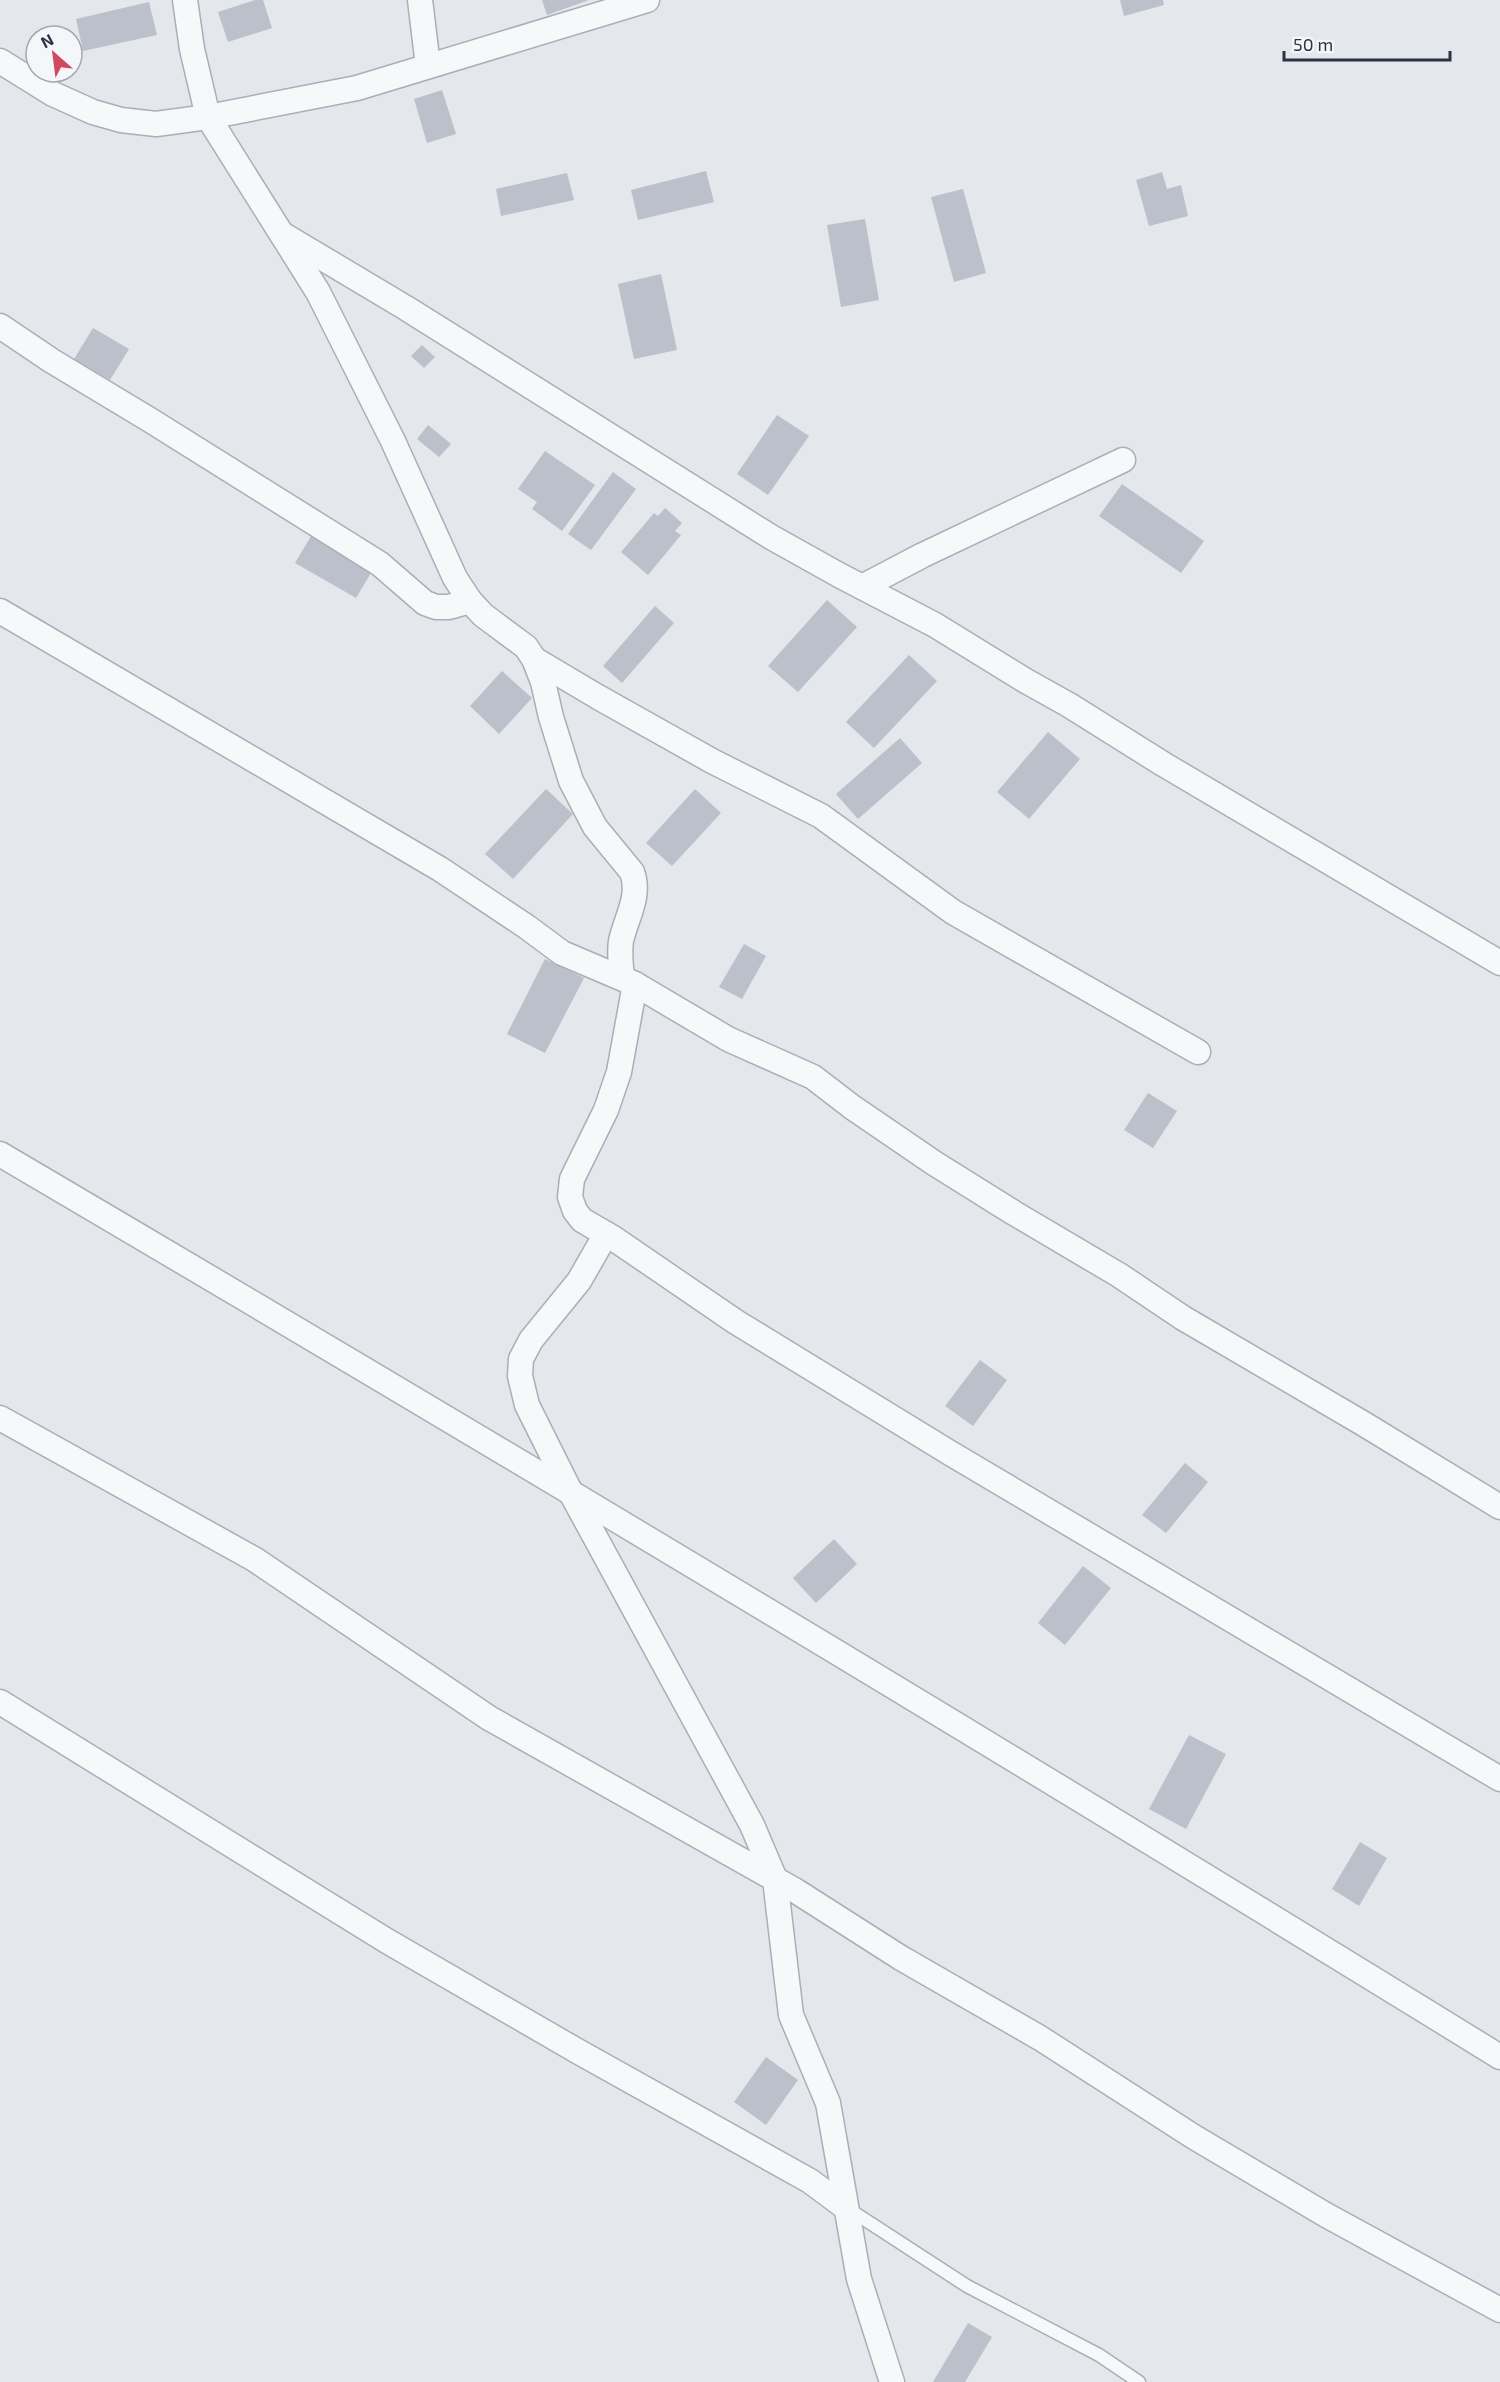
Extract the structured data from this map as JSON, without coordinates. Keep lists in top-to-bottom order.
{
  "scale_bar": "50 m",
  "north": "top left"
}
